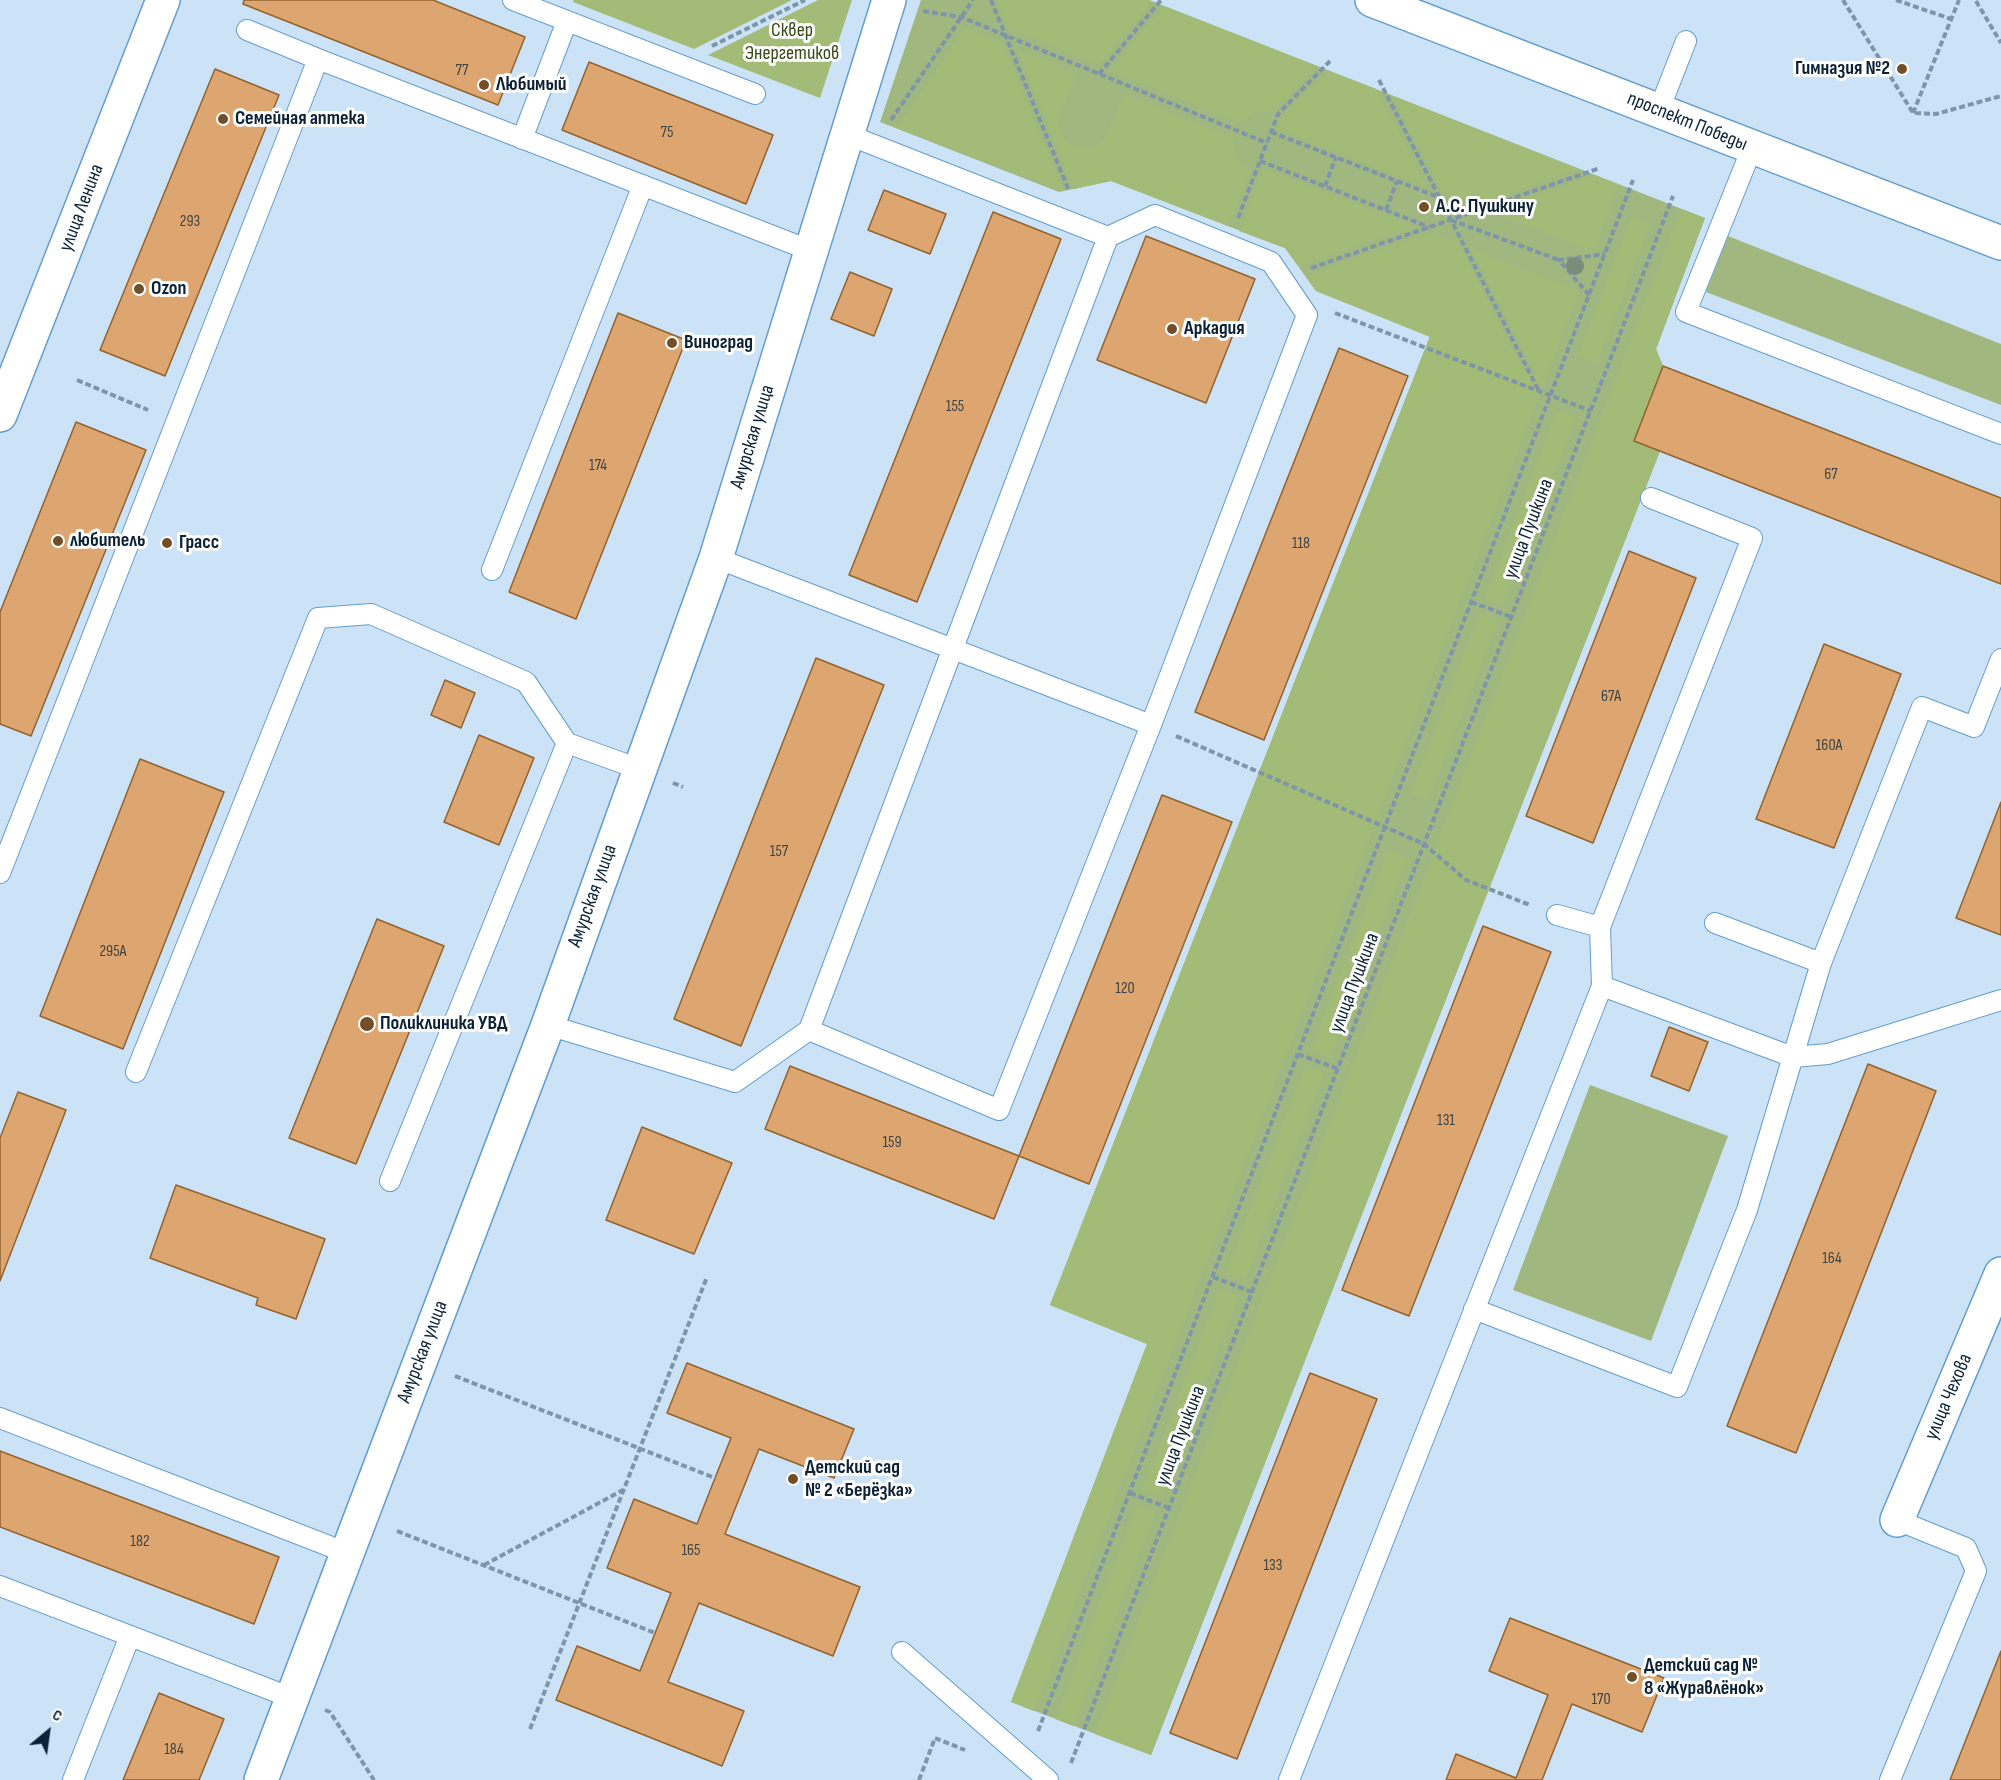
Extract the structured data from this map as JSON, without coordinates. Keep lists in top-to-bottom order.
{
  "streets": {
    "street": [
      "проспект Победы",
      "улица Ленина",
      "Амурская улица",
      "улица Чехова"
    ],
    "path": ["улица Пушкина"]
  },
  "parks": ["Сквер Энергетиков"],
  "places": [
    "Гимназия №2",
    "Любимый",
    "Семейная аптека",
    "А.С. Пушкину",
    "Ozon",
    "Аркадия",
    "Виноград",
    "любитель",
    "Грасс",
    "Поликлиника УВД",
    "Детский сад № 2 «Берёзка»",
    "Детский сад № 8 «Журавлёнок»"
  ],
  "house_numbers": [
    "77",
    "75",
    "293",
    "155",
    "174",
    "67",
    "118",
    "67А",
    "160А",
    "157",
    "295А",
    "120",
    "131",
    "159",
    "164",
    "182",
    "165",
    "133",
    "170",
    "184"
  ],
  "north": "top right"
}
